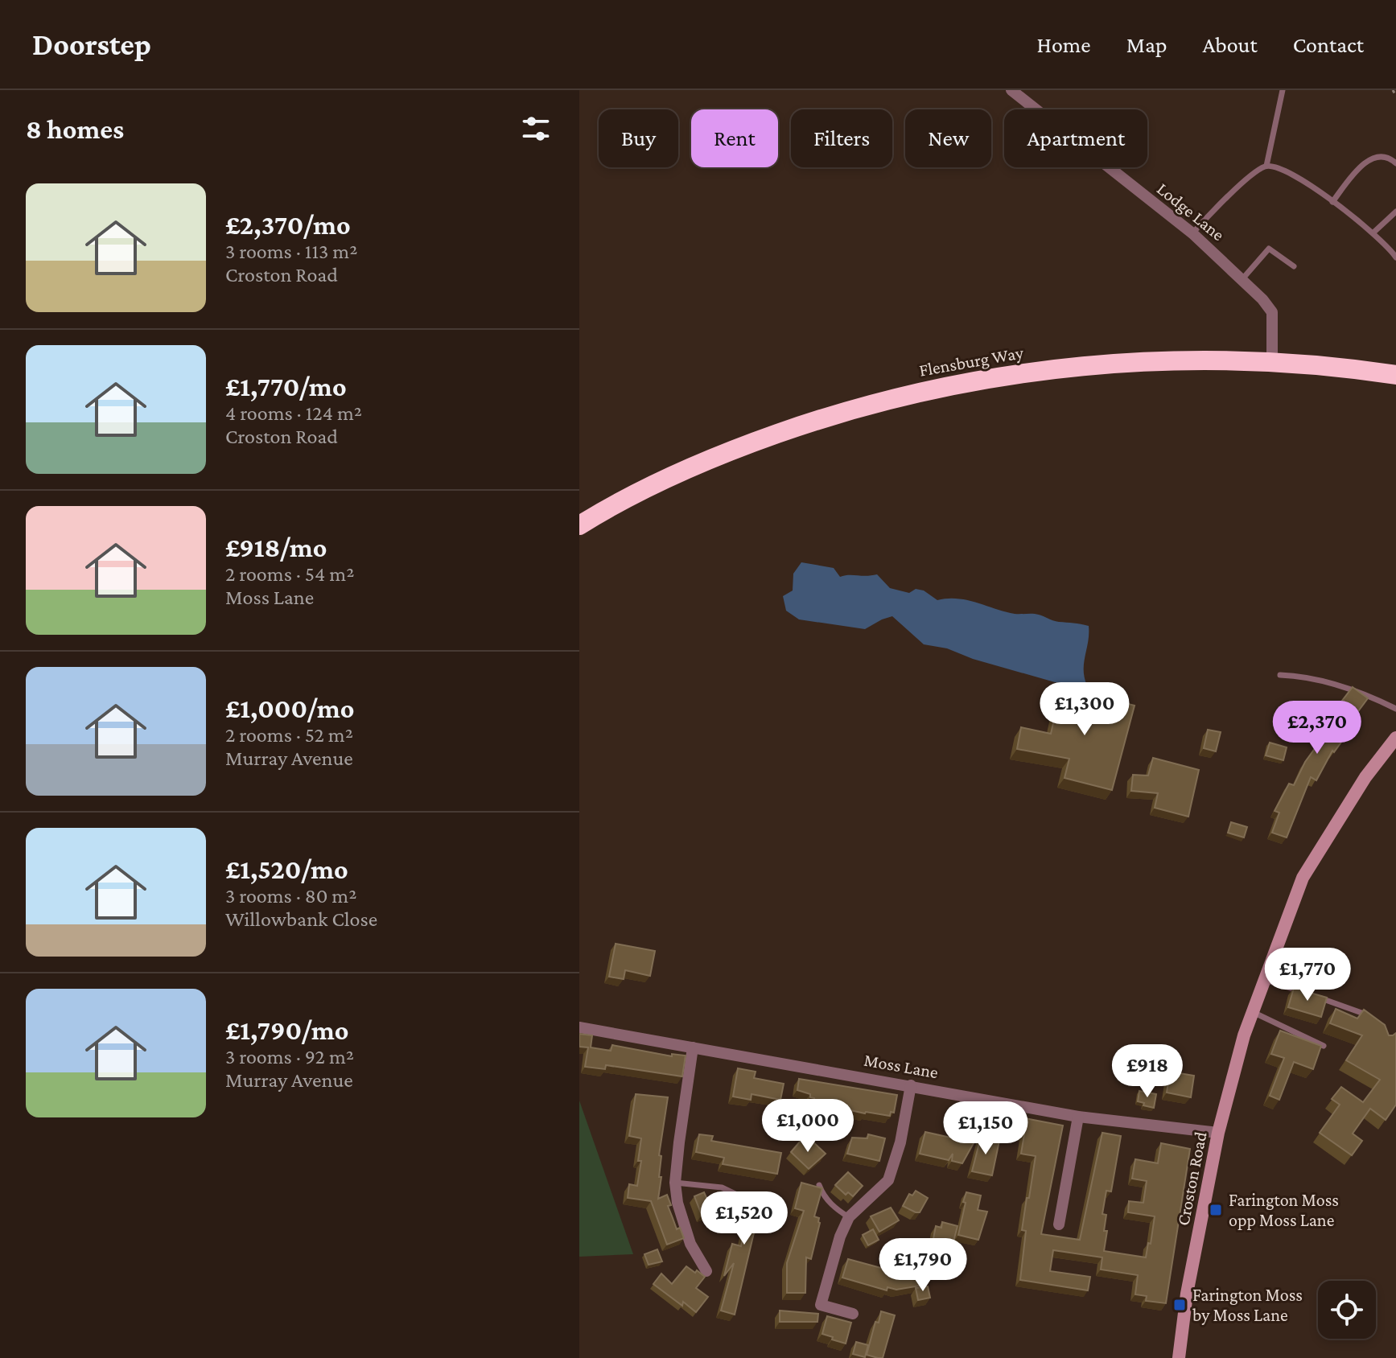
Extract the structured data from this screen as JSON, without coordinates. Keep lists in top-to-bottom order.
{
  "streets": {
    "highway": ["Flensburg Way"],
    "street": ["Lodge Lane", "Moss Lane", "Croston Road"]
  },
  "crossings": [
    ["Lodge Lane", "Flensburg Way"],
    ["Moss Lane", "Croston Road"]
  ],
  "places": {
    "transit": ["Farington Moss opp Moss Lane", "Farington Moss by Moss Lane"]
  },
  "page": {
    "header": "Doorstep",
    "nav": [
      "Home",
      "Map",
      "About",
      "Contact"
    ],
    "heading": "8 homes",
    "chip": [
      "Buy",
      "Rent",
      "Filters",
      "New",
      "Apartment"
    ],
    "list": [
      {
        "name": "£2,370/mo",
        "note": "3 rooms · 113 m² · Croston Road"
      },
      {
        "name": "£1,770/mo",
        "note": "4 rooms · 124 m² · Croston Road"
      },
      {
        "name": "£918/mo",
        "note": "2 rooms · 54 m² · Moss Lane"
      },
      {
        "name": "£1,000/mo",
        "note": "2 rooms · 52 m² · Murray Avenue"
      },
      {
        "name": "£1,520/mo",
        "note": "3 rooms · 80 m² · Willowbank Close"
      },
      {
        "name": "£1,790/mo",
        "note": "3 rooms · 92 m² · Murray Avenue"
      }
    ],
    "price": [
      "£1,300",
      "£2,370",
      "£1,770",
      "£918",
      "£1,000",
      "£1,150",
      "£1,520",
      "£1,790"
    ]
  }
}
